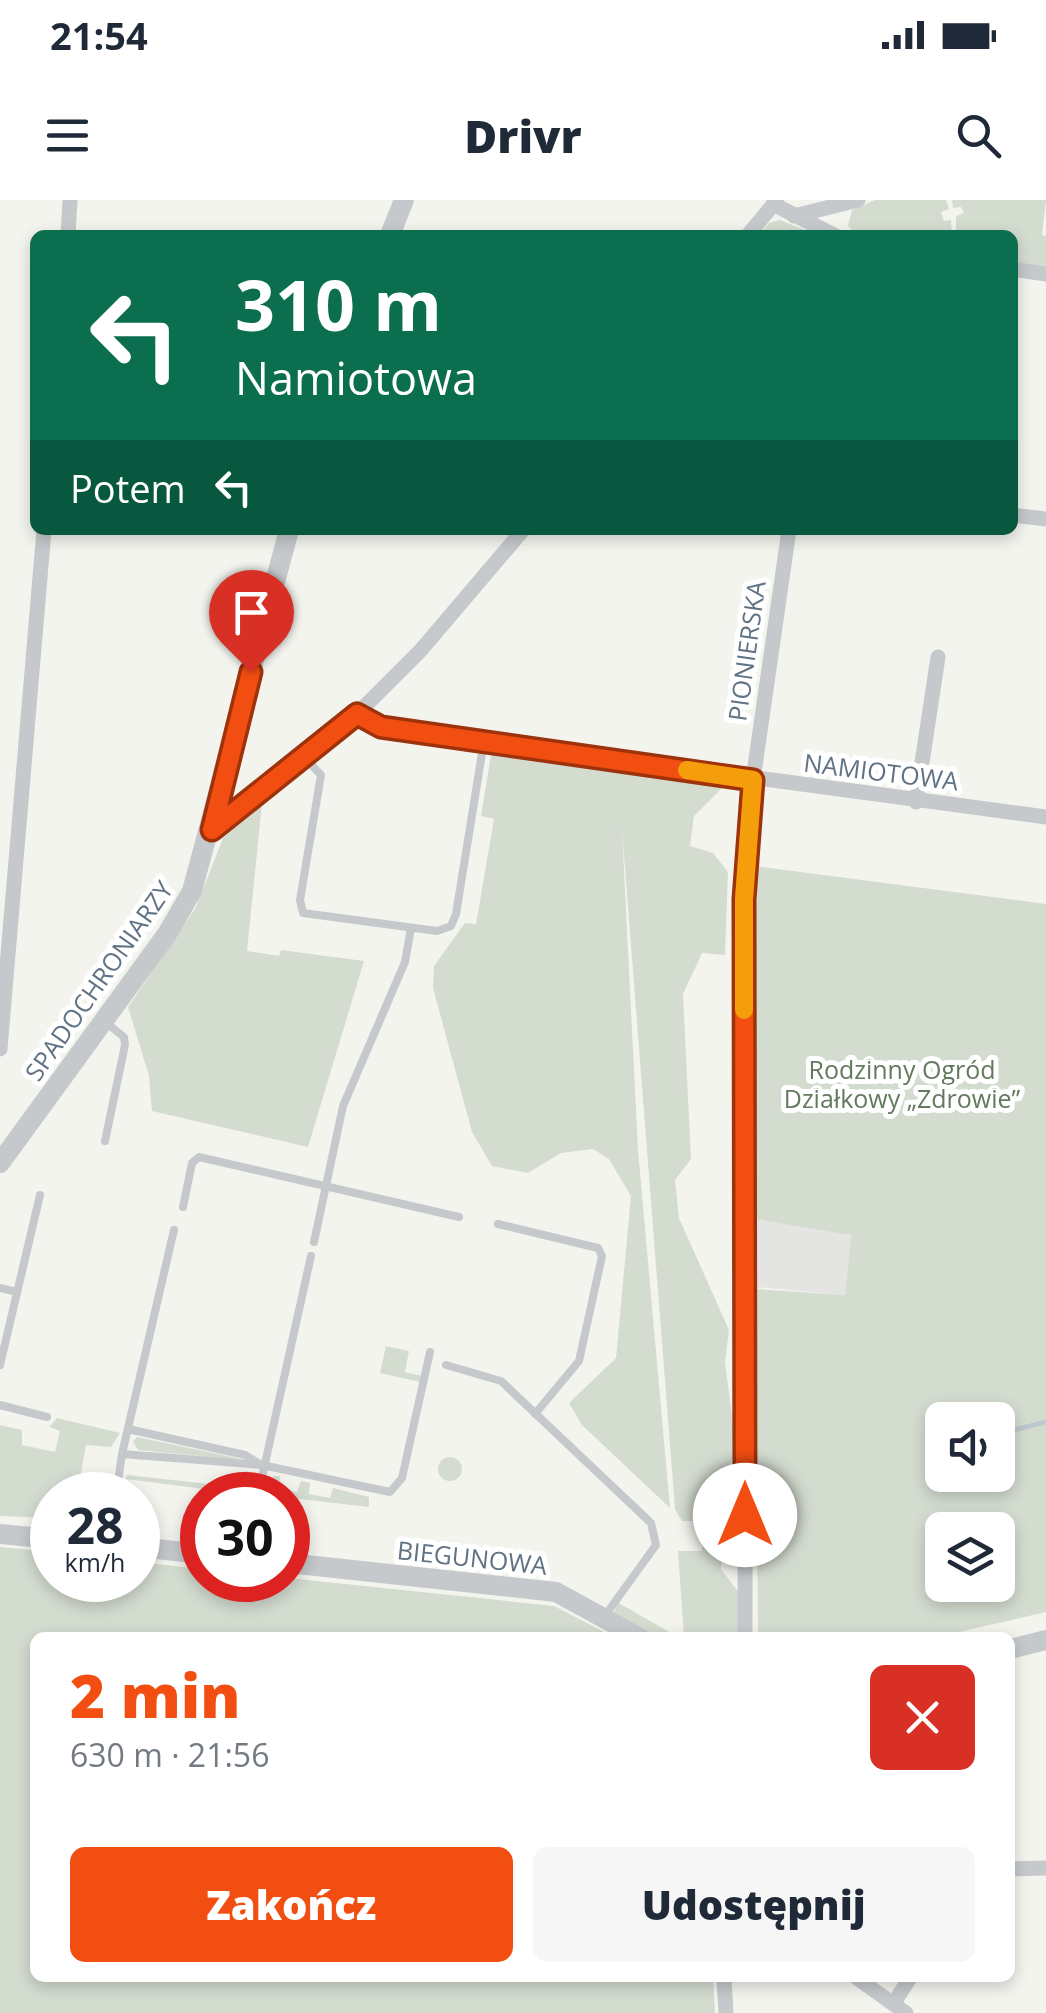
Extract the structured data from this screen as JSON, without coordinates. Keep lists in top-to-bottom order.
{
  "streets": {
    "street": [
      "PIONIERSKA",
      "NAMIOTOWA",
      "SPADOCHRONIARZY",
      "BIEGUNOWA"
    ]
  },
  "crossings": [
    ["PIONIERSKA", "NAMIOTOWA"]
  ],
  "parks": ["Rodzinny Ogród Działkowy „Zdrowie”"],
  "page": {
    "status": "21:54",
    "header": "Drivr",
    "turn": ["310 m", "Namiotowa"],
    "then": "Potem",
    "speed": "28 km/h",
    "limit": "30",
    "heading": ["2 min", "630 m · 21:56"],
    "buttons": ["Zakończ", "Udostępnij"]
  }
}
